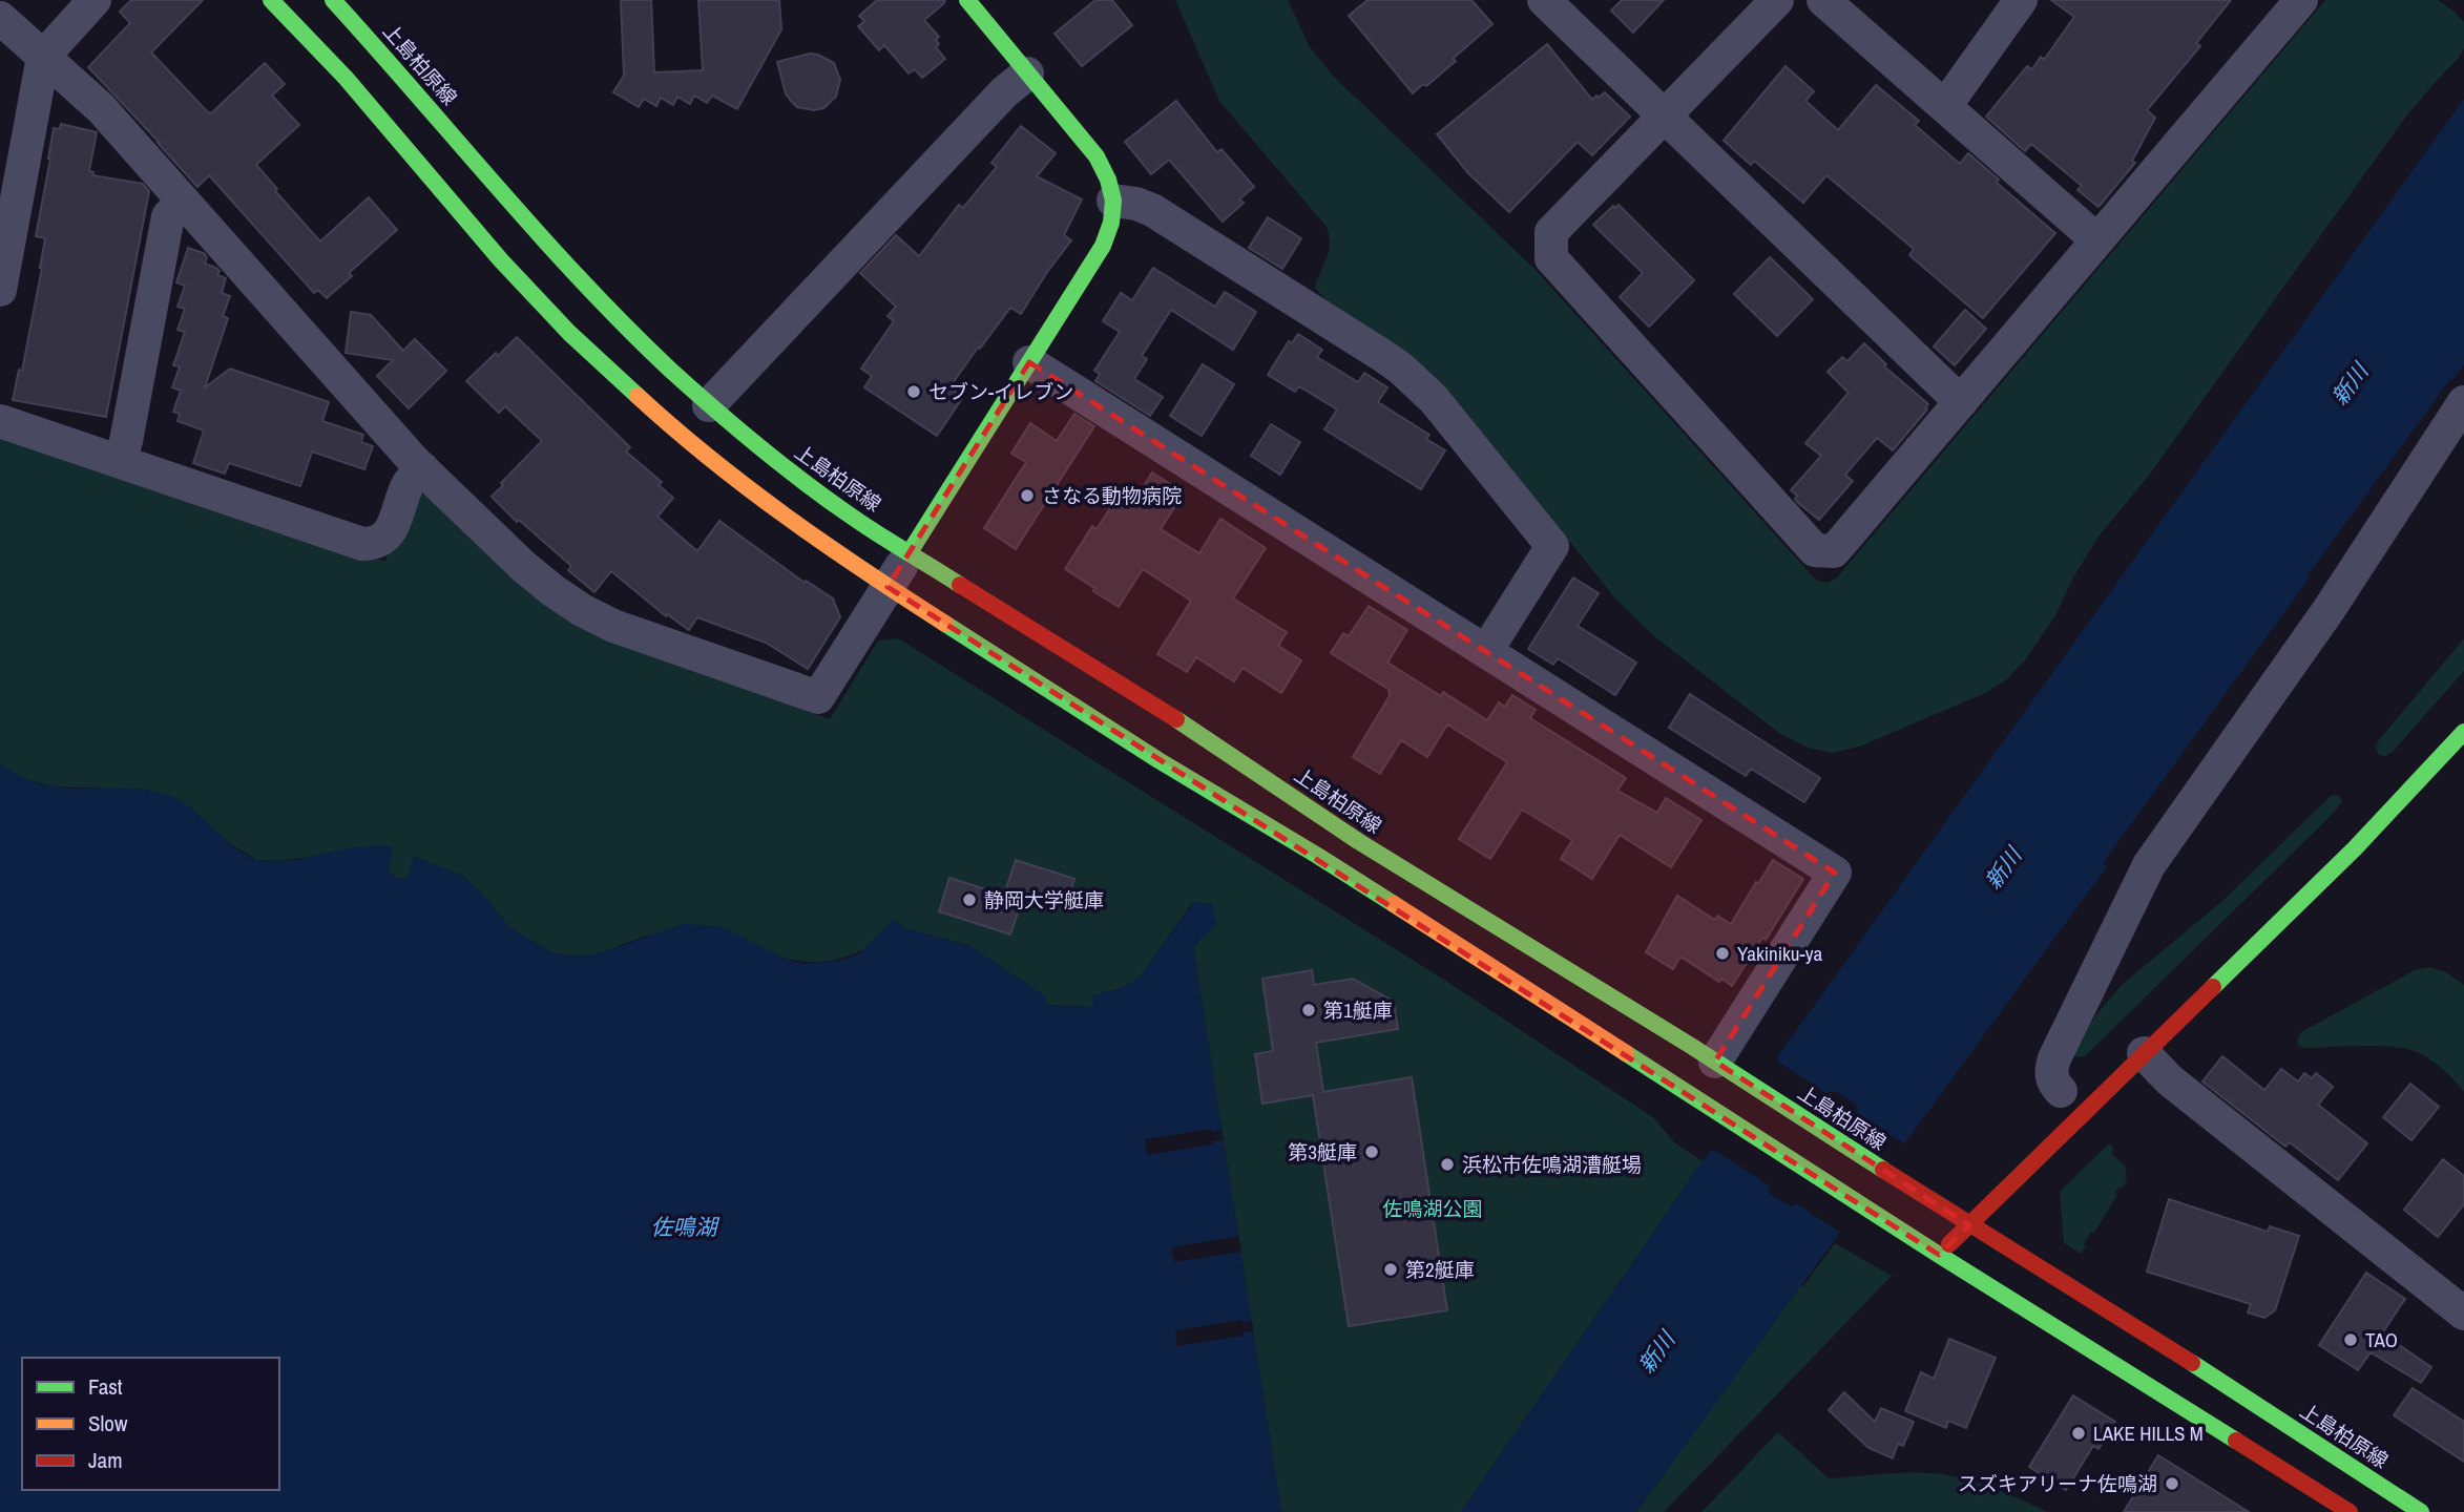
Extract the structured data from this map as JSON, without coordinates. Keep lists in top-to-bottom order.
{
  "streets": {
    "street": ["上島柏原線"]
  },
  "water": ["新川", "佐鳴湖"],
  "parks": ["佐鳴湖公園"],
  "places": [
    "セブン-イレブン",
    "さなる動物病院",
    "静岡大学艇庫",
    "Yakiniku-ya",
    "第1艇庫",
    "第3艇庫",
    "浜松市佐鳴湖漕艇場",
    "第2艇庫",
    "TAO",
    "LAKE HILLS M",
    "スズキアリーナ佐鳴湖"
  ],
  "legend": ["Fast", "Slow", "Jam"]
}
